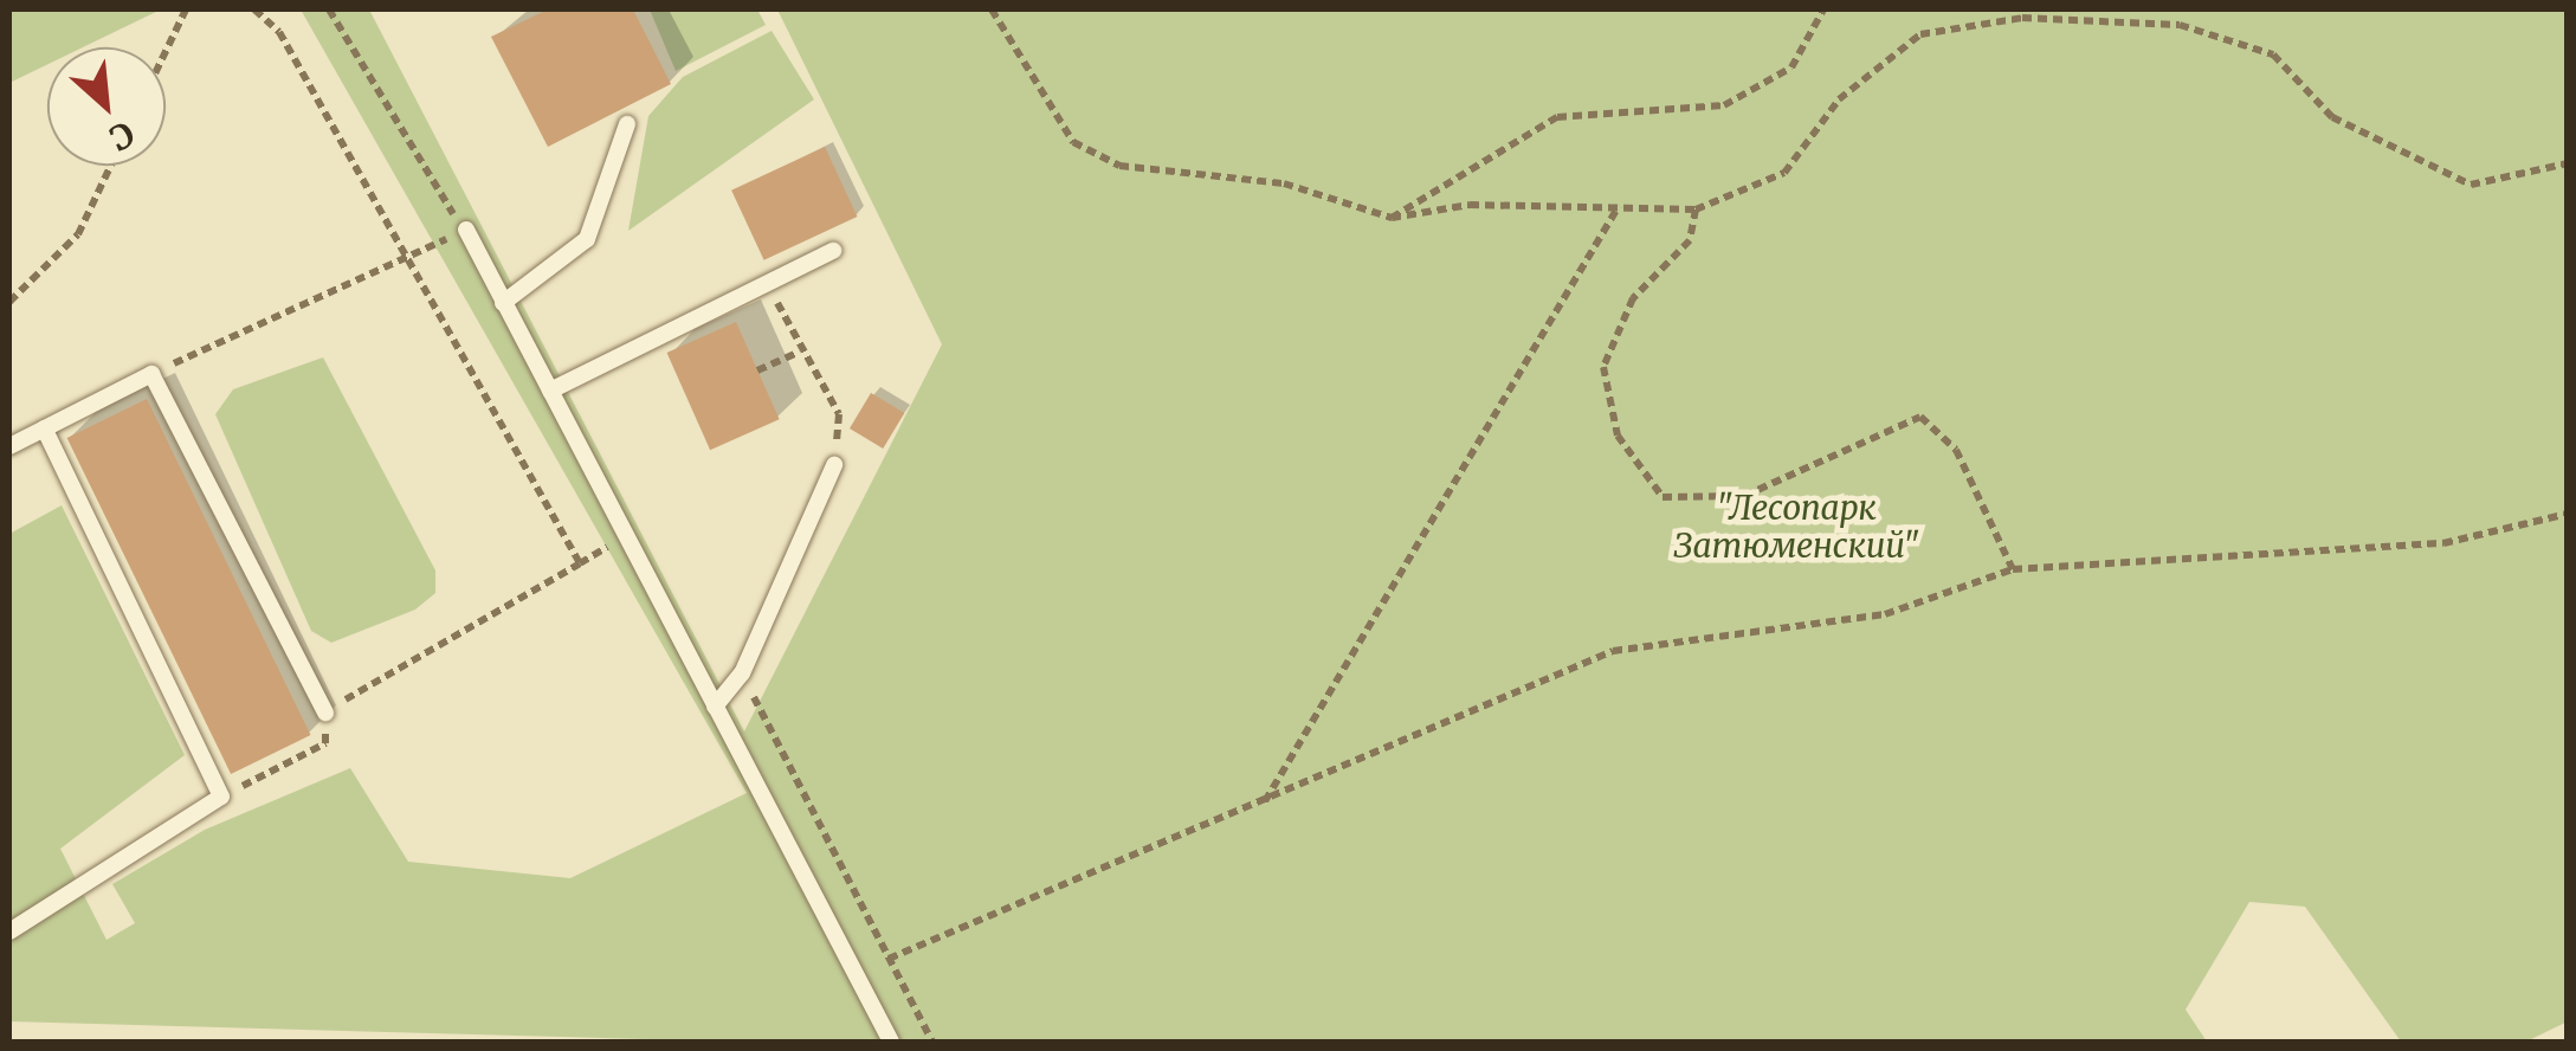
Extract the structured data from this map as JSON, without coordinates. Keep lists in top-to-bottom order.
{
  "parks": ["\"Лесопарк Затюменский\""],
  "north": "bottom right"
}
